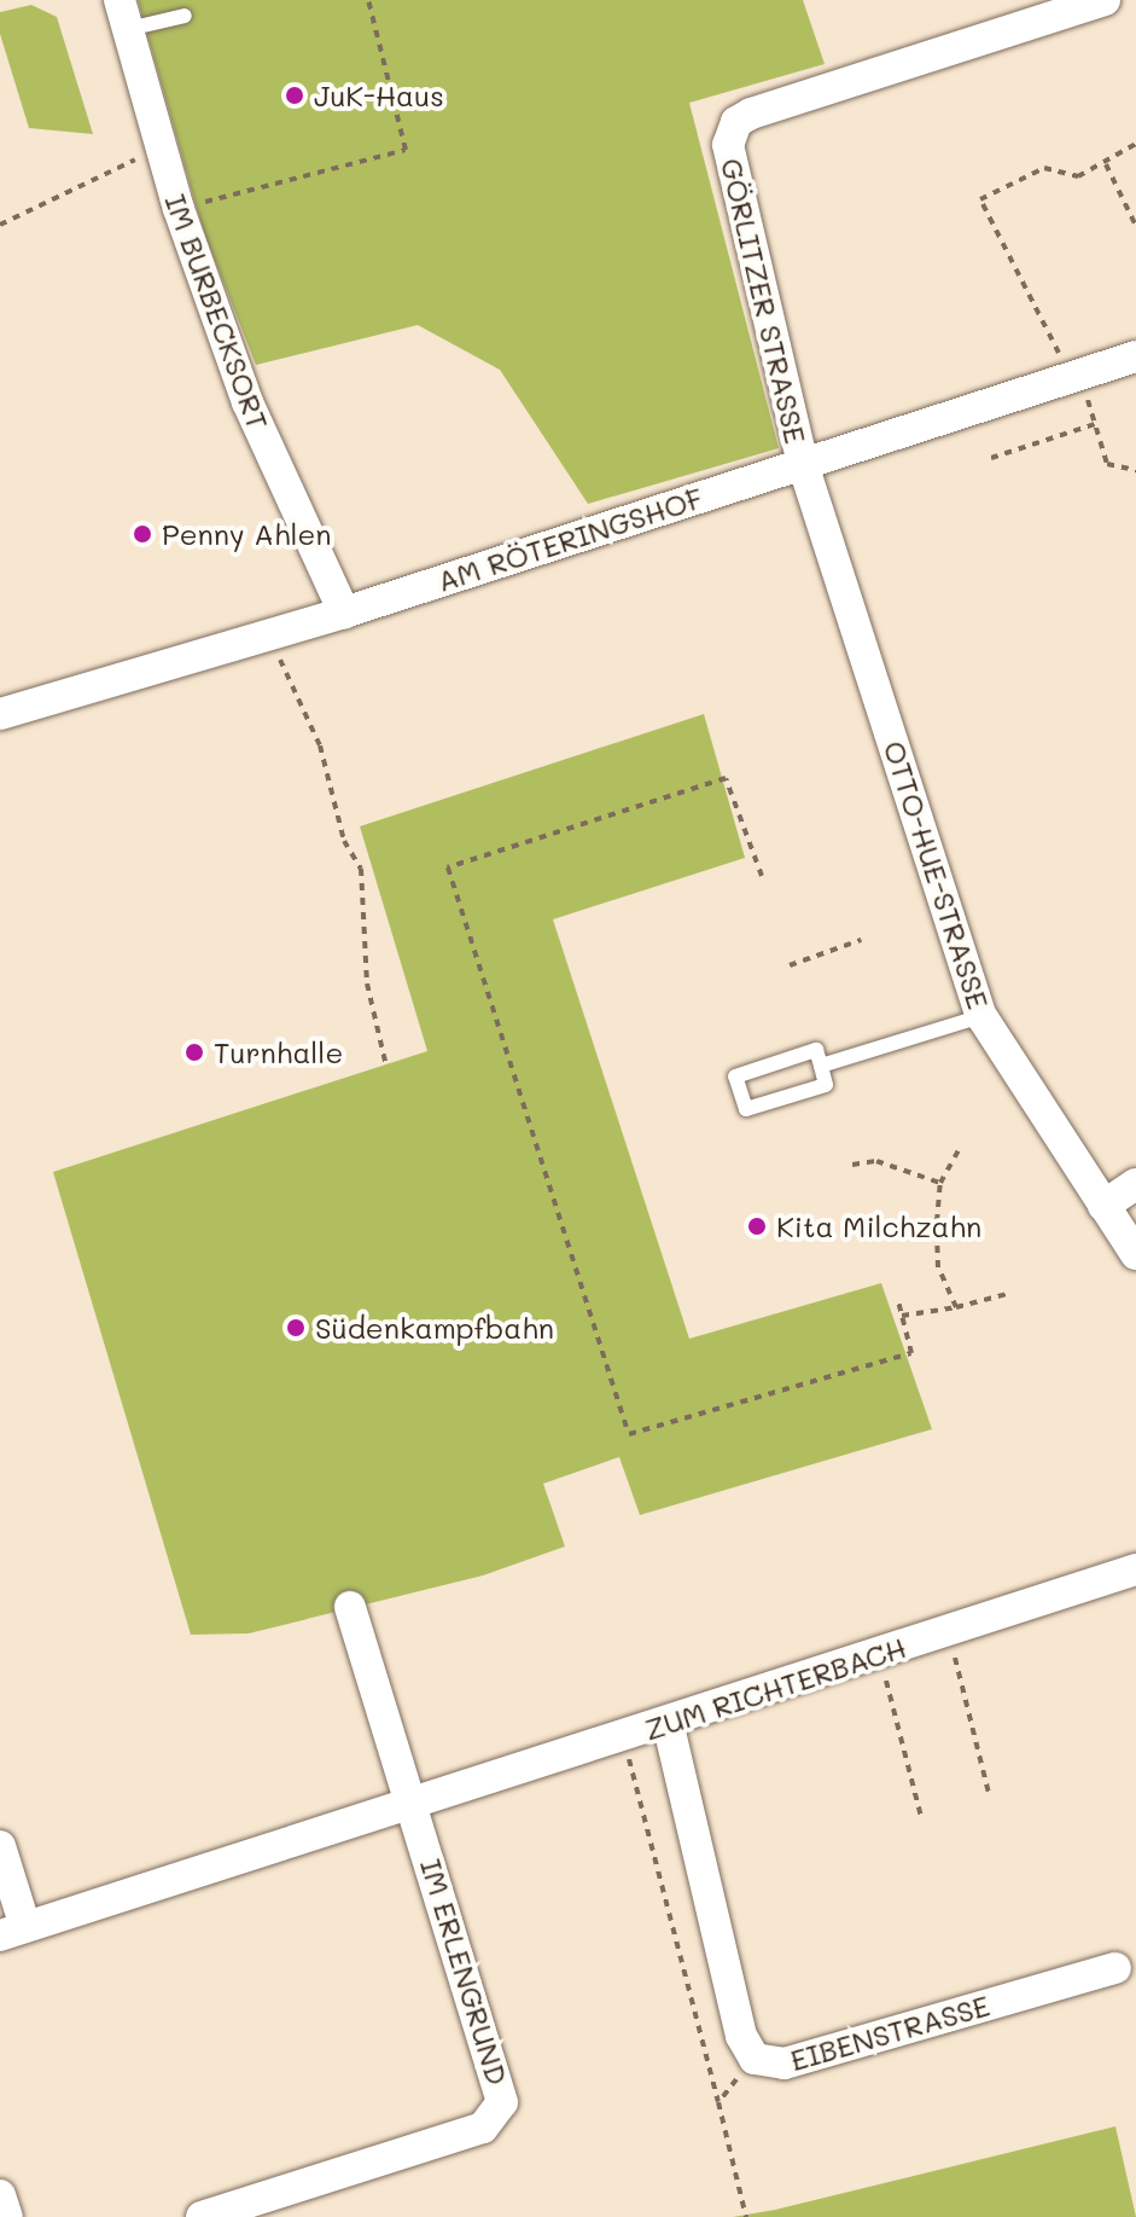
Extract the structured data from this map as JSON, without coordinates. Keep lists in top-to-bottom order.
{
  "streets": {
    "street": [
      "GÖRLITZER STRASSE",
      "IM BURBECKSORT",
      "AM RÖTERINGSHOF",
      "OTTO-HUE-STRASSE",
      "ZUM RICHTERBACH",
      "IM ERLENGRUND",
      "EIBENSTRASSE"
    ]
  },
  "crossings": [
    ["GÖRLITZER STRASSE", "AM RÖTERINGSHOF"],
    ["GÖRLITZER STRASSE", "OTTO-HUE-STRASSE"],
    ["IM BURBECKSORT", "AM RÖTERINGSHOF"],
    ["AM RÖTERINGSHOF", "OTTO-HUE-STRASSE"],
    ["ZUM RICHTERBACH", "IM ERLENGRUND"],
    ["ZUM RICHTERBACH", "EIBENSTRASSE"]
  ],
  "places": [
    "JuK-Haus",
    "Penny Ahlen",
    "Turnhalle",
    "Kita Milchzahn",
    "Südenkampfbahn"
  ]
}
